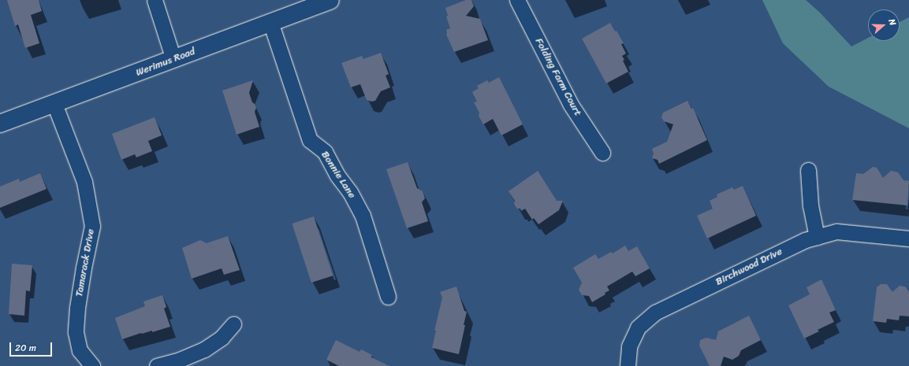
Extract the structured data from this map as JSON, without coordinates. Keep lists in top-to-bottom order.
{
  "streets": {
    "main road": ["Werimus Road"],
    "street": [
      "Folding Farm Court",
      "Bonnie Lane",
      "Tamarack Drive",
      "Birchwood Drive"
    ]
  },
  "crossings": [
    ["Werimus Road", "Bonnie Lane"],
    ["Werimus Road", "Tamarack Drive"]
  ],
  "scale_bar": "20 m",
  "north": "right"
}
